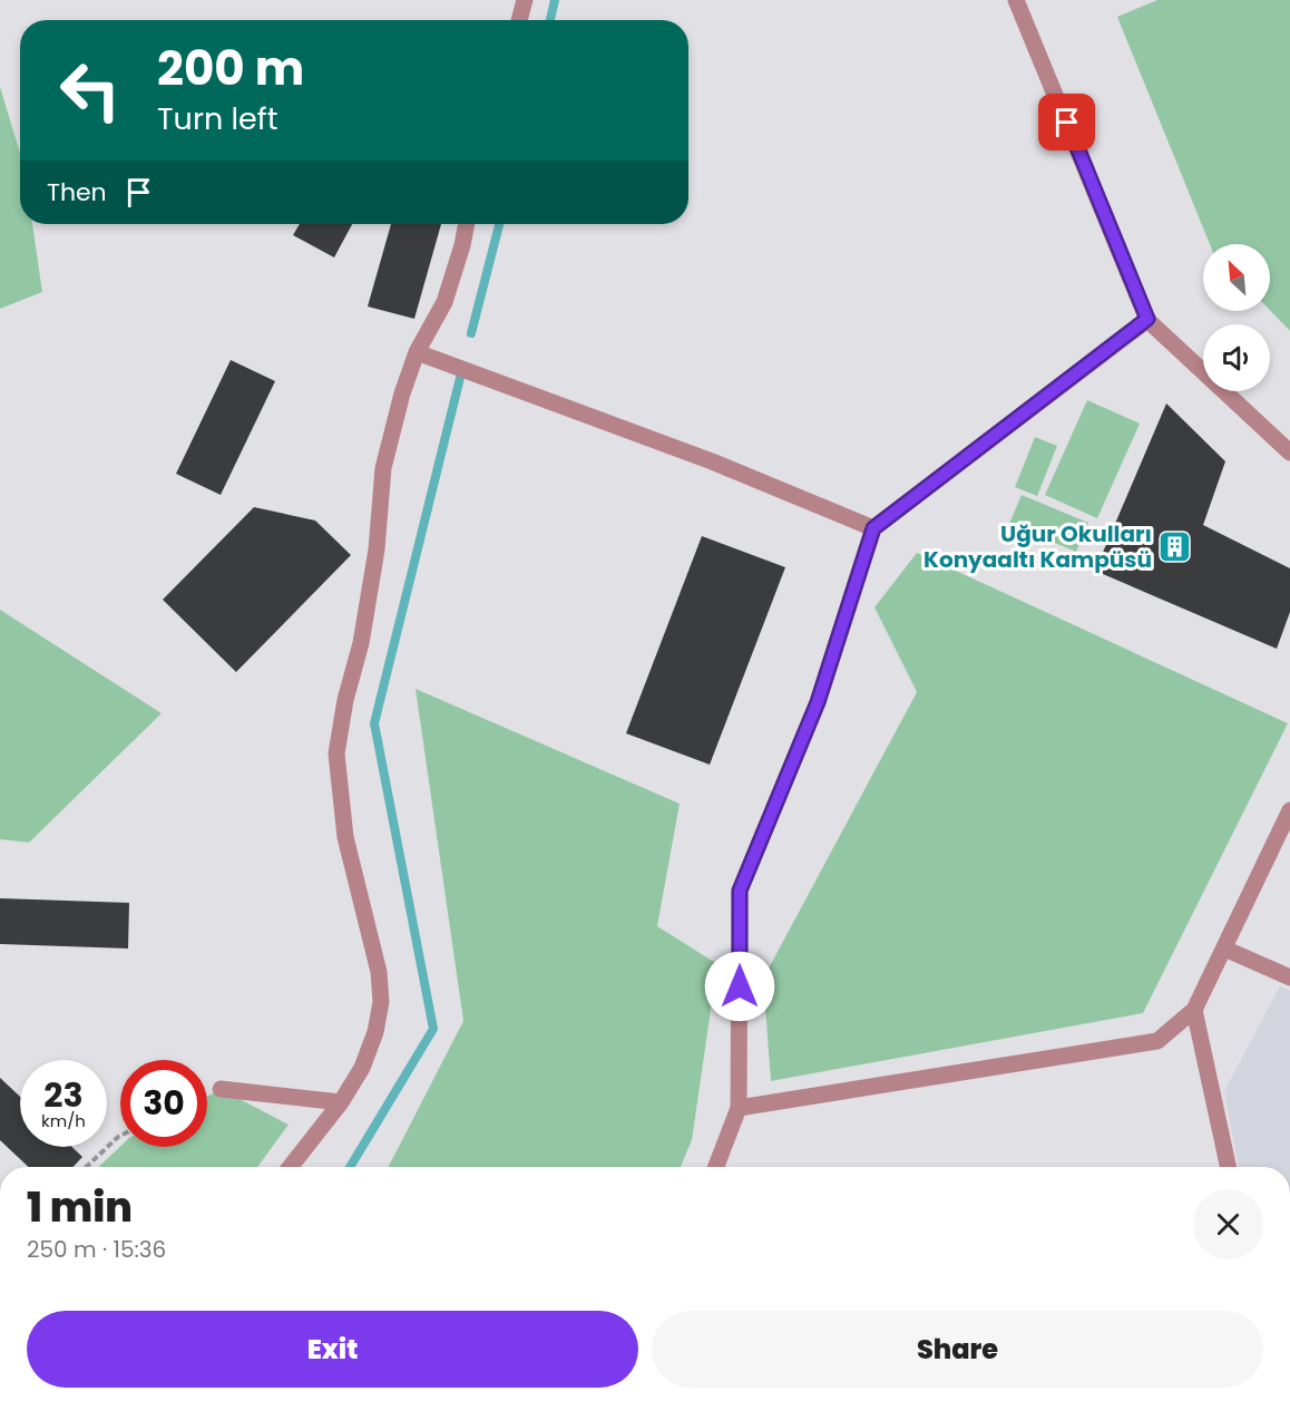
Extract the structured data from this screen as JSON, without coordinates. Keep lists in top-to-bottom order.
{
  "places": {
    "building": ["Uğur Okulları Konyaaltı Kampüsü"]
  },
  "north": "top left",
  "page": {
    "turn": ["200 m", "Turn left"],
    "then": "Then",
    "speed": "23 km/h",
    "limit": "30",
    "heading": ["1 min", "250 m · 15:36"],
    "buttons": ["Exit", "Share"]
  }
}
